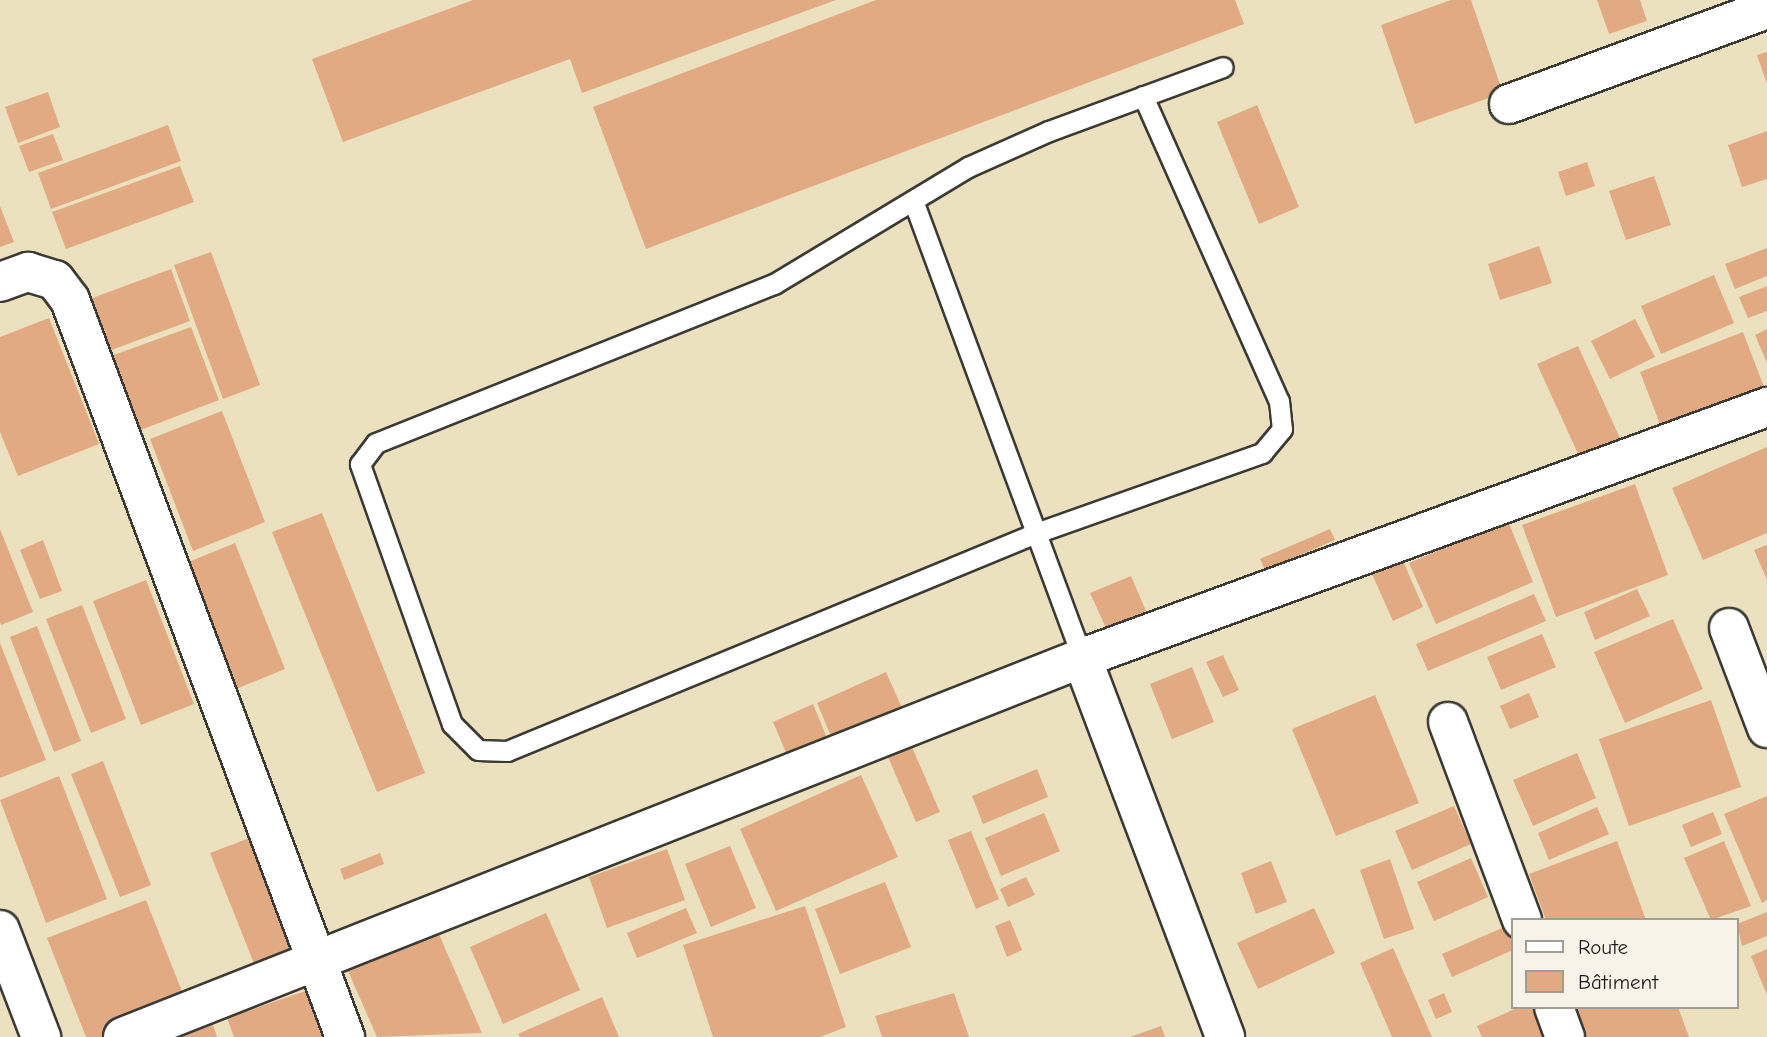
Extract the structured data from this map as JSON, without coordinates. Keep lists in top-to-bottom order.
{
  "legend": ["Route", "Bâtiment"]
}
